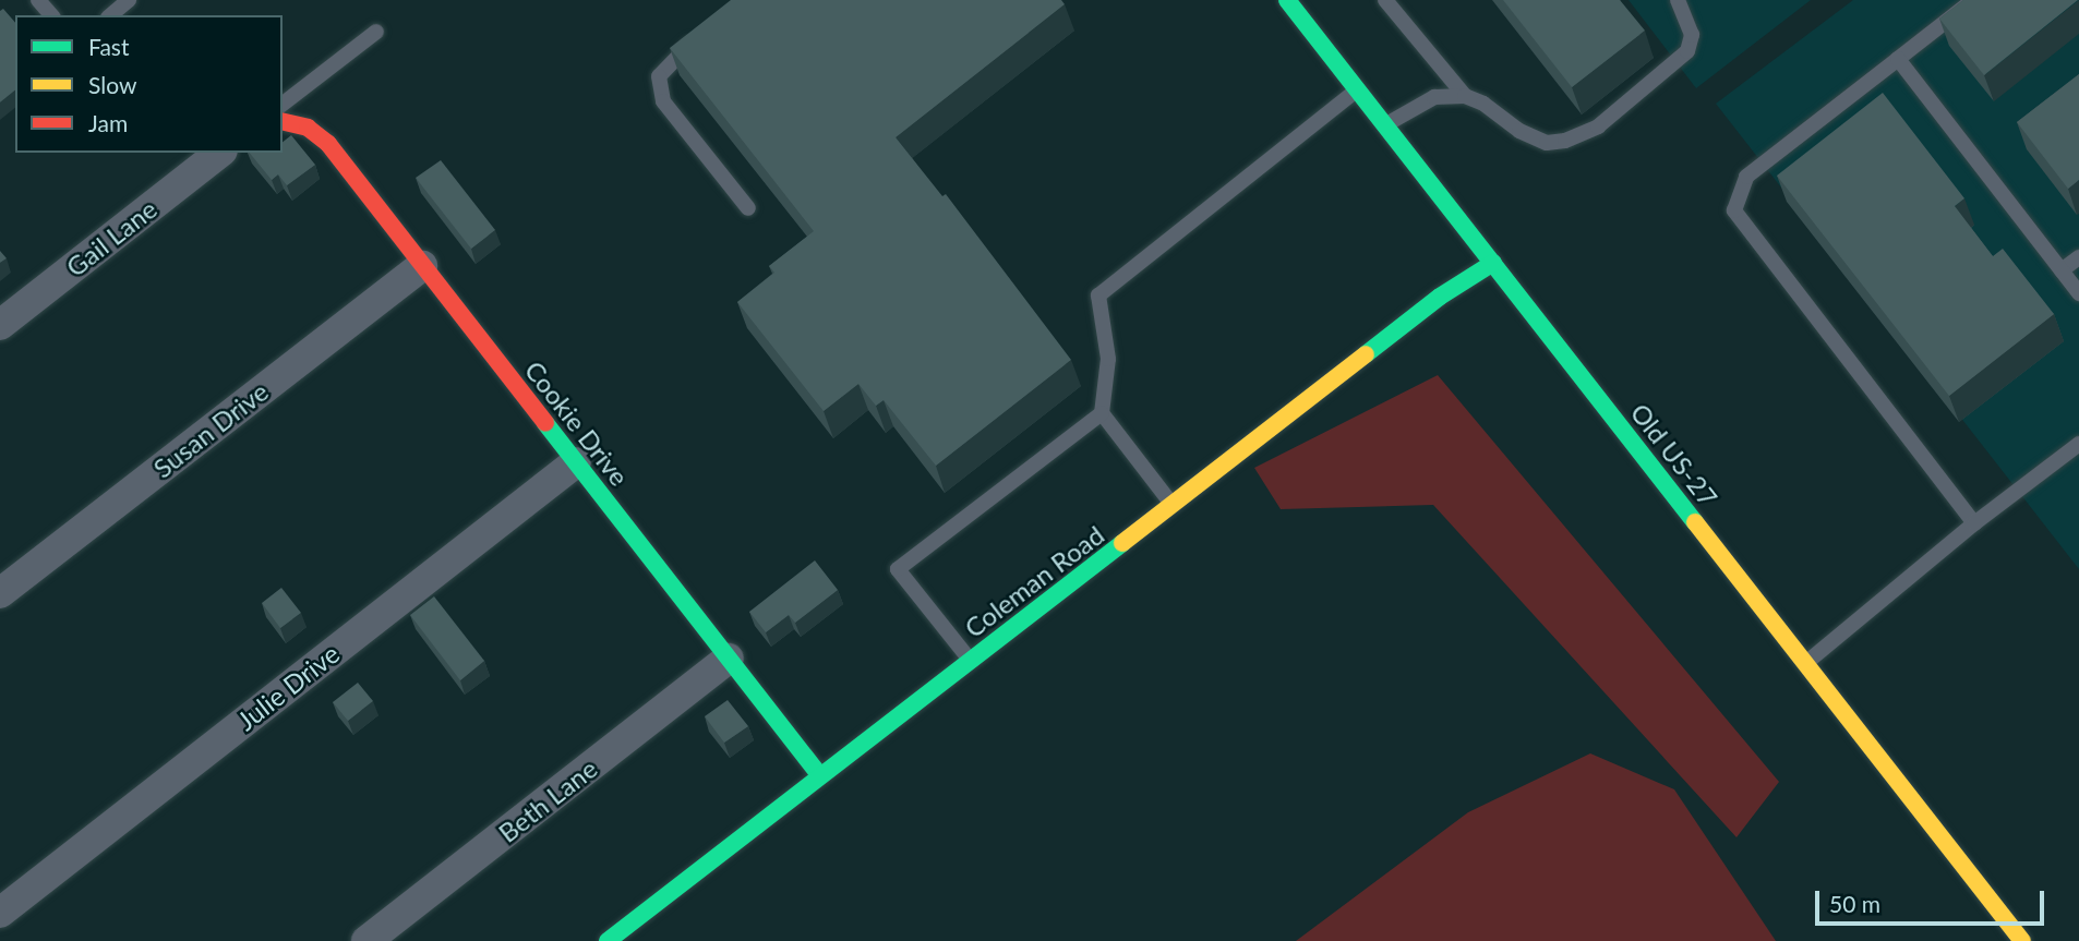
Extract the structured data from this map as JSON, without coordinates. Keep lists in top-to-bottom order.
{
  "streets": {
    "street": [
      "Gail Lane",
      "Cookie Drive",
      "Susan Drive",
      "Old US-27",
      "Coleman Road",
      "Julie Drive",
      "Beth Lane"
    ]
  },
  "crossings": [
    ["Cookie Drive", "Susan Drive"],
    ["Cookie Drive", "Coleman Road"],
    ["Cookie Drive", "Julie Drive"],
    ["Cookie Drive", "Beth Lane"],
    ["Old US-27", "Coleman Road"]
  ],
  "legend": ["Fast", "Slow", "Jam"],
  "scale_bar": "50 m"
}
